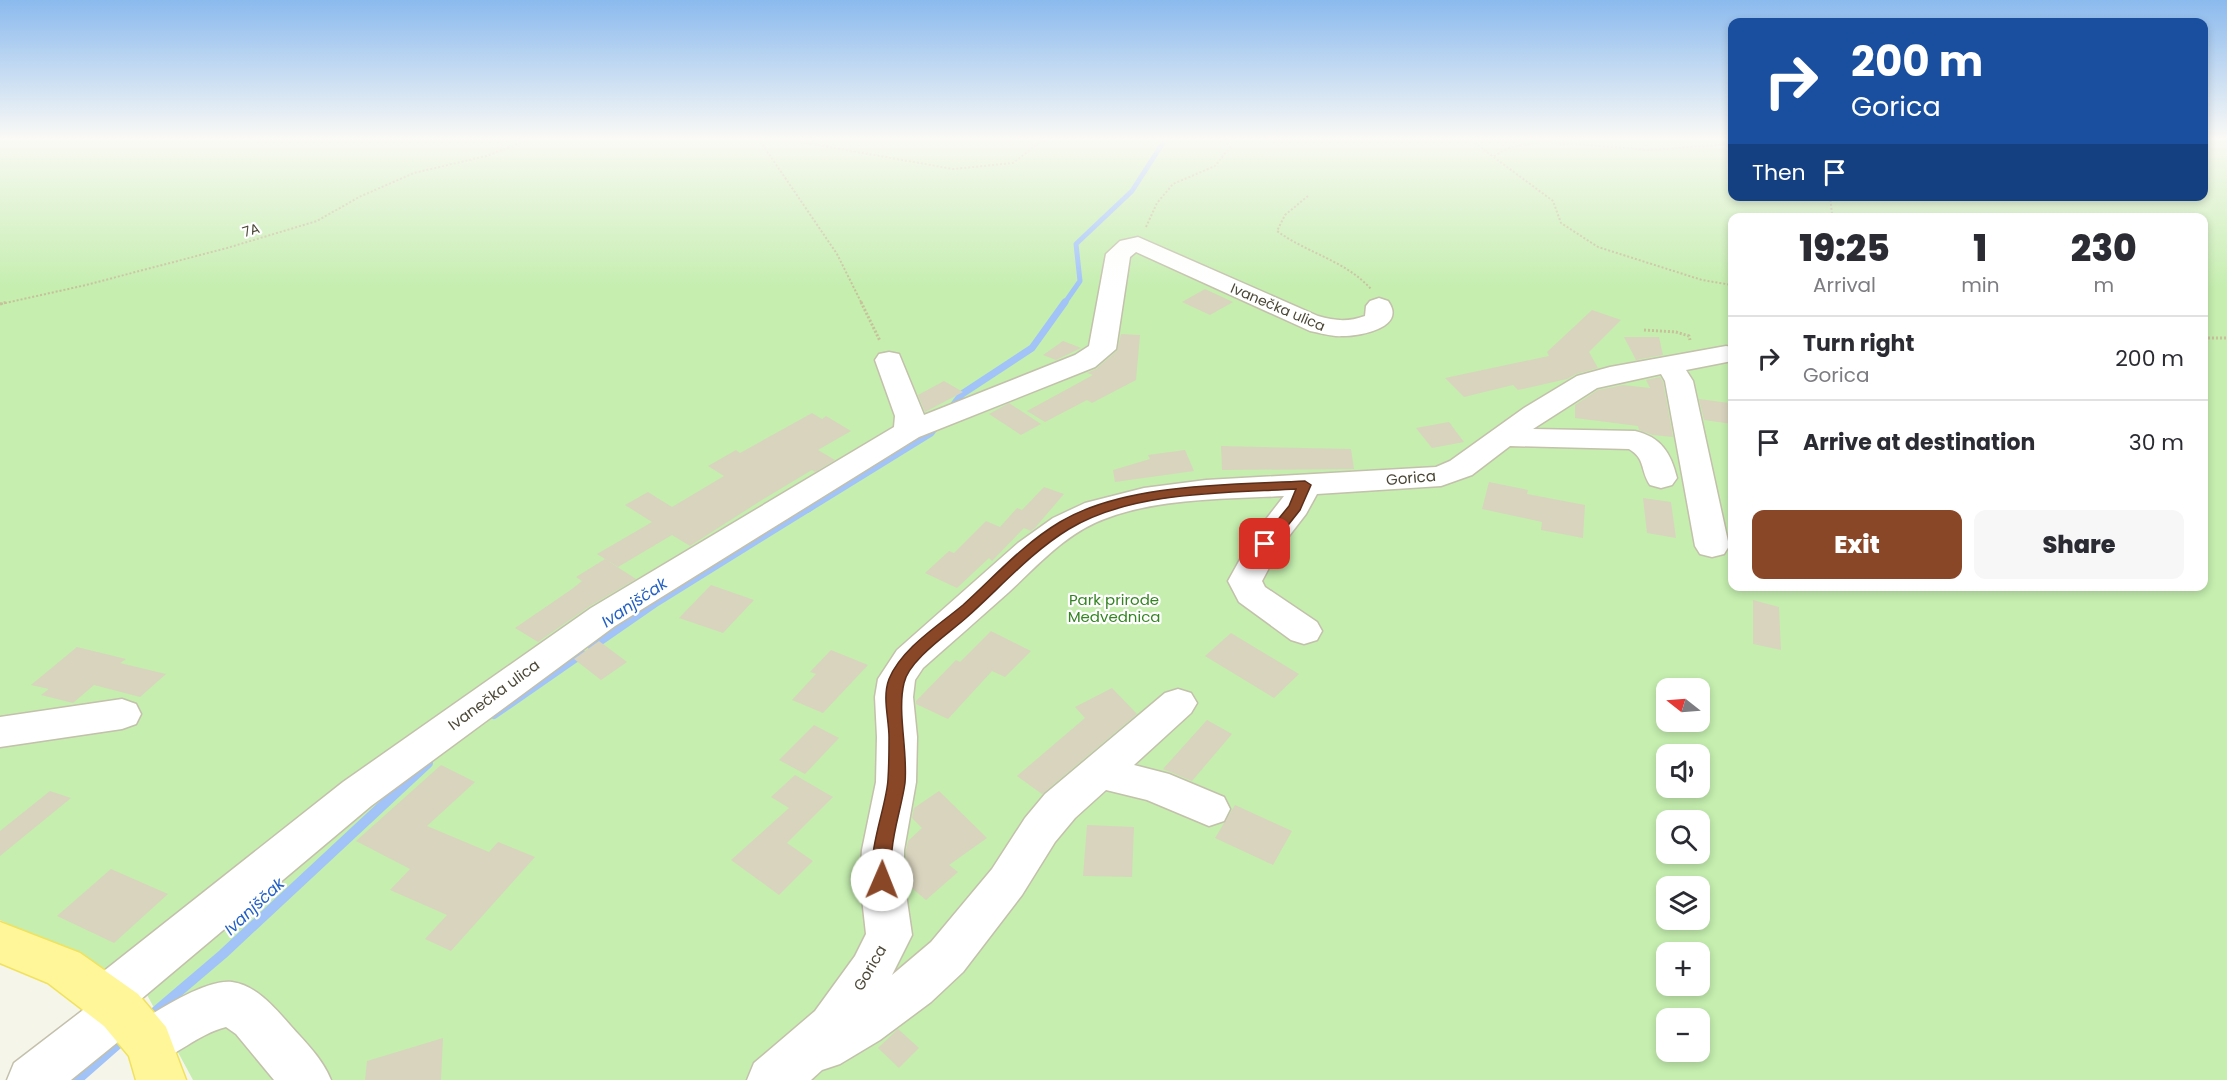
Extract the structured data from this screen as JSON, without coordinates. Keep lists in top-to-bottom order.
{
  "streets": {
    "street": ["Ivanečka ulica", "Gorica"],
    "path": ["7A"]
  },
  "water": ["Ivanjščak"],
  "parks": ["Park prirode Medvednica"],
  "north": "left",
  "page": {
    "turn": ["200 m", "Gorica"],
    "then": "Then",
    "eta": [
      "19:25",
      "Arrival",
      "1",
      "min",
      "230",
      "m"
    ],
    "list": [
      {
        "name": "Turn right",
        "note": "Gorica",
        "value": "200 m"
      },
      {
        "name": "Arrive at destination",
        "value": "30 m"
      }
    ],
    "buttons": ["Exit", "Share"],
    "map_buttons": ["+", "−"]
  }
}
